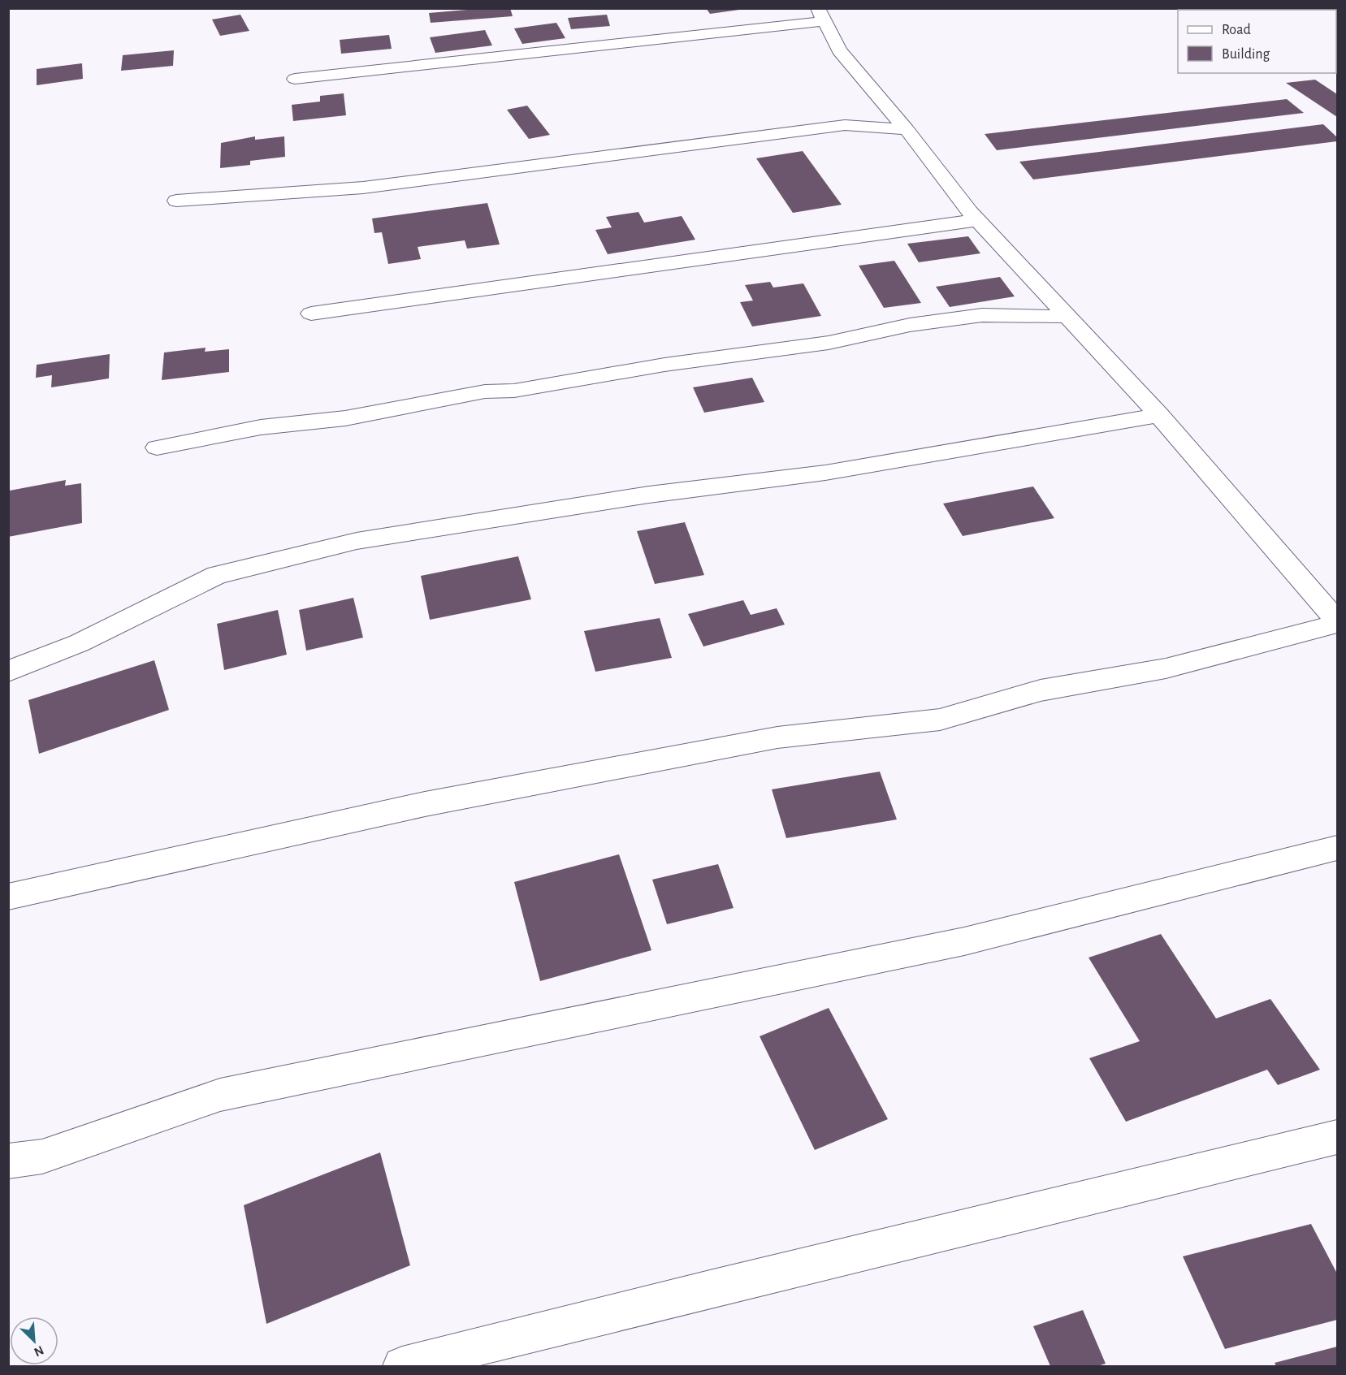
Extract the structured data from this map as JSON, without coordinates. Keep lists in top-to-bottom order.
{
  "legend": ["Road", "Building"],
  "north": "bottom right"
}
